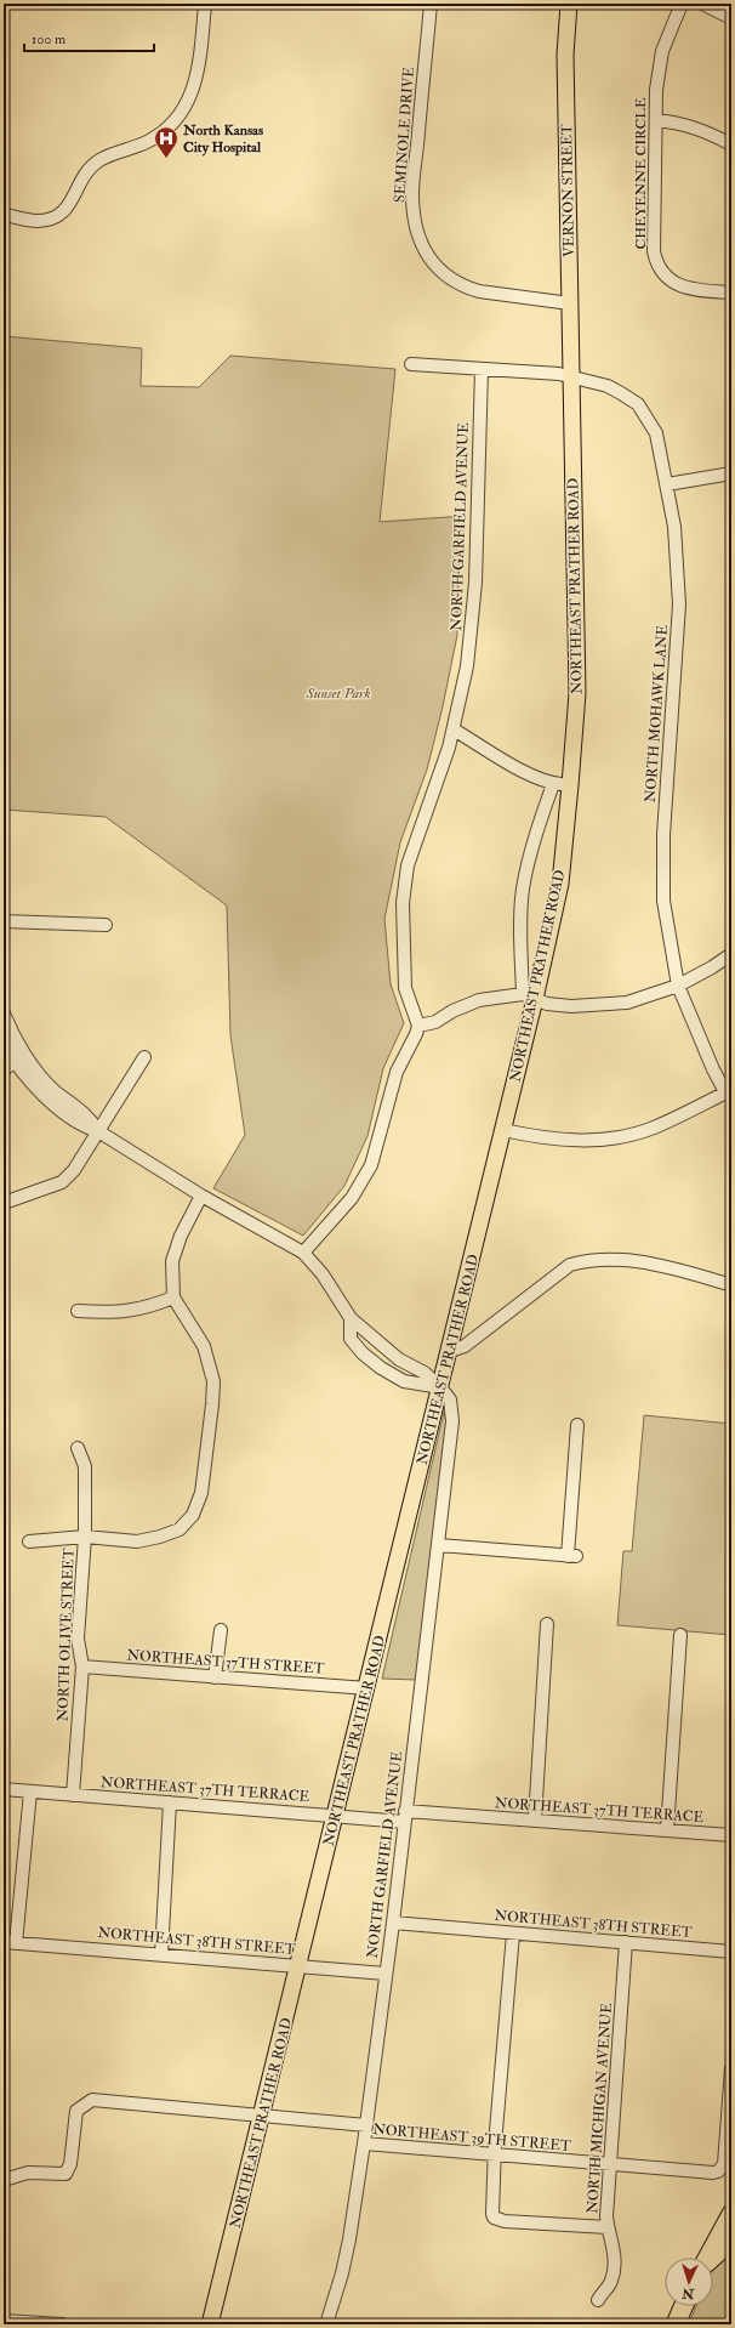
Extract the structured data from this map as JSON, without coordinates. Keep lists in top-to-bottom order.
{
  "streets": {
    "main road": ["VERNON STREET", "NORTHEAST PRATHER ROAD"],
    "street": [
      "SEMINOLE DRIVE",
      "CHEYENNE CIRCLE",
      "NORTH GARFIELD AVENUE",
      "NORTH MOHAWK LANE",
      "NORTH OLIVE STREET",
      "NORTHEAST 37TH STREET",
      "NORTHEAST 37TH TERRACE",
      "NORTHEAST 38TH STREET",
      "NORTH MICHIGAN AVENUE",
      "NORTHEAST 39TH STREET"
    ]
  },
  "crossings": [
    ["SEMINOLE DRIVE", "VERNON STREET"],
    ["VERNON STREET", "NORTHEAST PRATHER ROAD"],
    ["VERNON STREET", "NORTH MOHAWK LANE"],
    ["NORTH GARFIELD AVENUE", "NORTHEAST PRATHER ROAD"],
    ["NORTH GARFIELD AVENUE", "NORTH MOHAWK LANE"],
    ["NORTH GARFIELD AVENUE", "NORTHEAST 37TH TERRACE"],
    ["NORTH GARFIELD AVENUE", "NORTHEAST 38TH STREET"],
    ["NORTH GARFIELD AVENUE", "NORTHEAST 39TH STREET"],
    ["NORTHEAST PRATHER ROAD", "NORTH MOHAWK LANE"],
    ["NORTHEAST PRATHER ROAD", "NORTHEAST 37TH STREET"],
    ["NORTHEAST PRATHER ROAD", "NORTHEAST 37TH TERRACE"],
    ["NORTHEAST PRATHER ROAD", "NORTHEAST 38TH STREET"],
    ["NORTHEAST PRATHER ROAD", "NORTHEAST 39TH STREET"],
    ["NORTH OLIVE STREET", "NORTHEAST 37TH STREET"],
    ["NORTH OLIVE STREET", "NORTHEAST 37TH TERRACE"],
    ["NORTHEAST 38TH STREET", "NORTH MICHIGAN AVENUE"],
    ["NORTH MICHIGAN AVENUE", "NORTHEAST 39TH STREET"]
  ],
  "parks": ["Sunset Park"],
  "places": {
    "hospital": ["North Kansas City Hospital"]
  },
  "scale_bar": "100 m",
  "north": "bottom"
}
